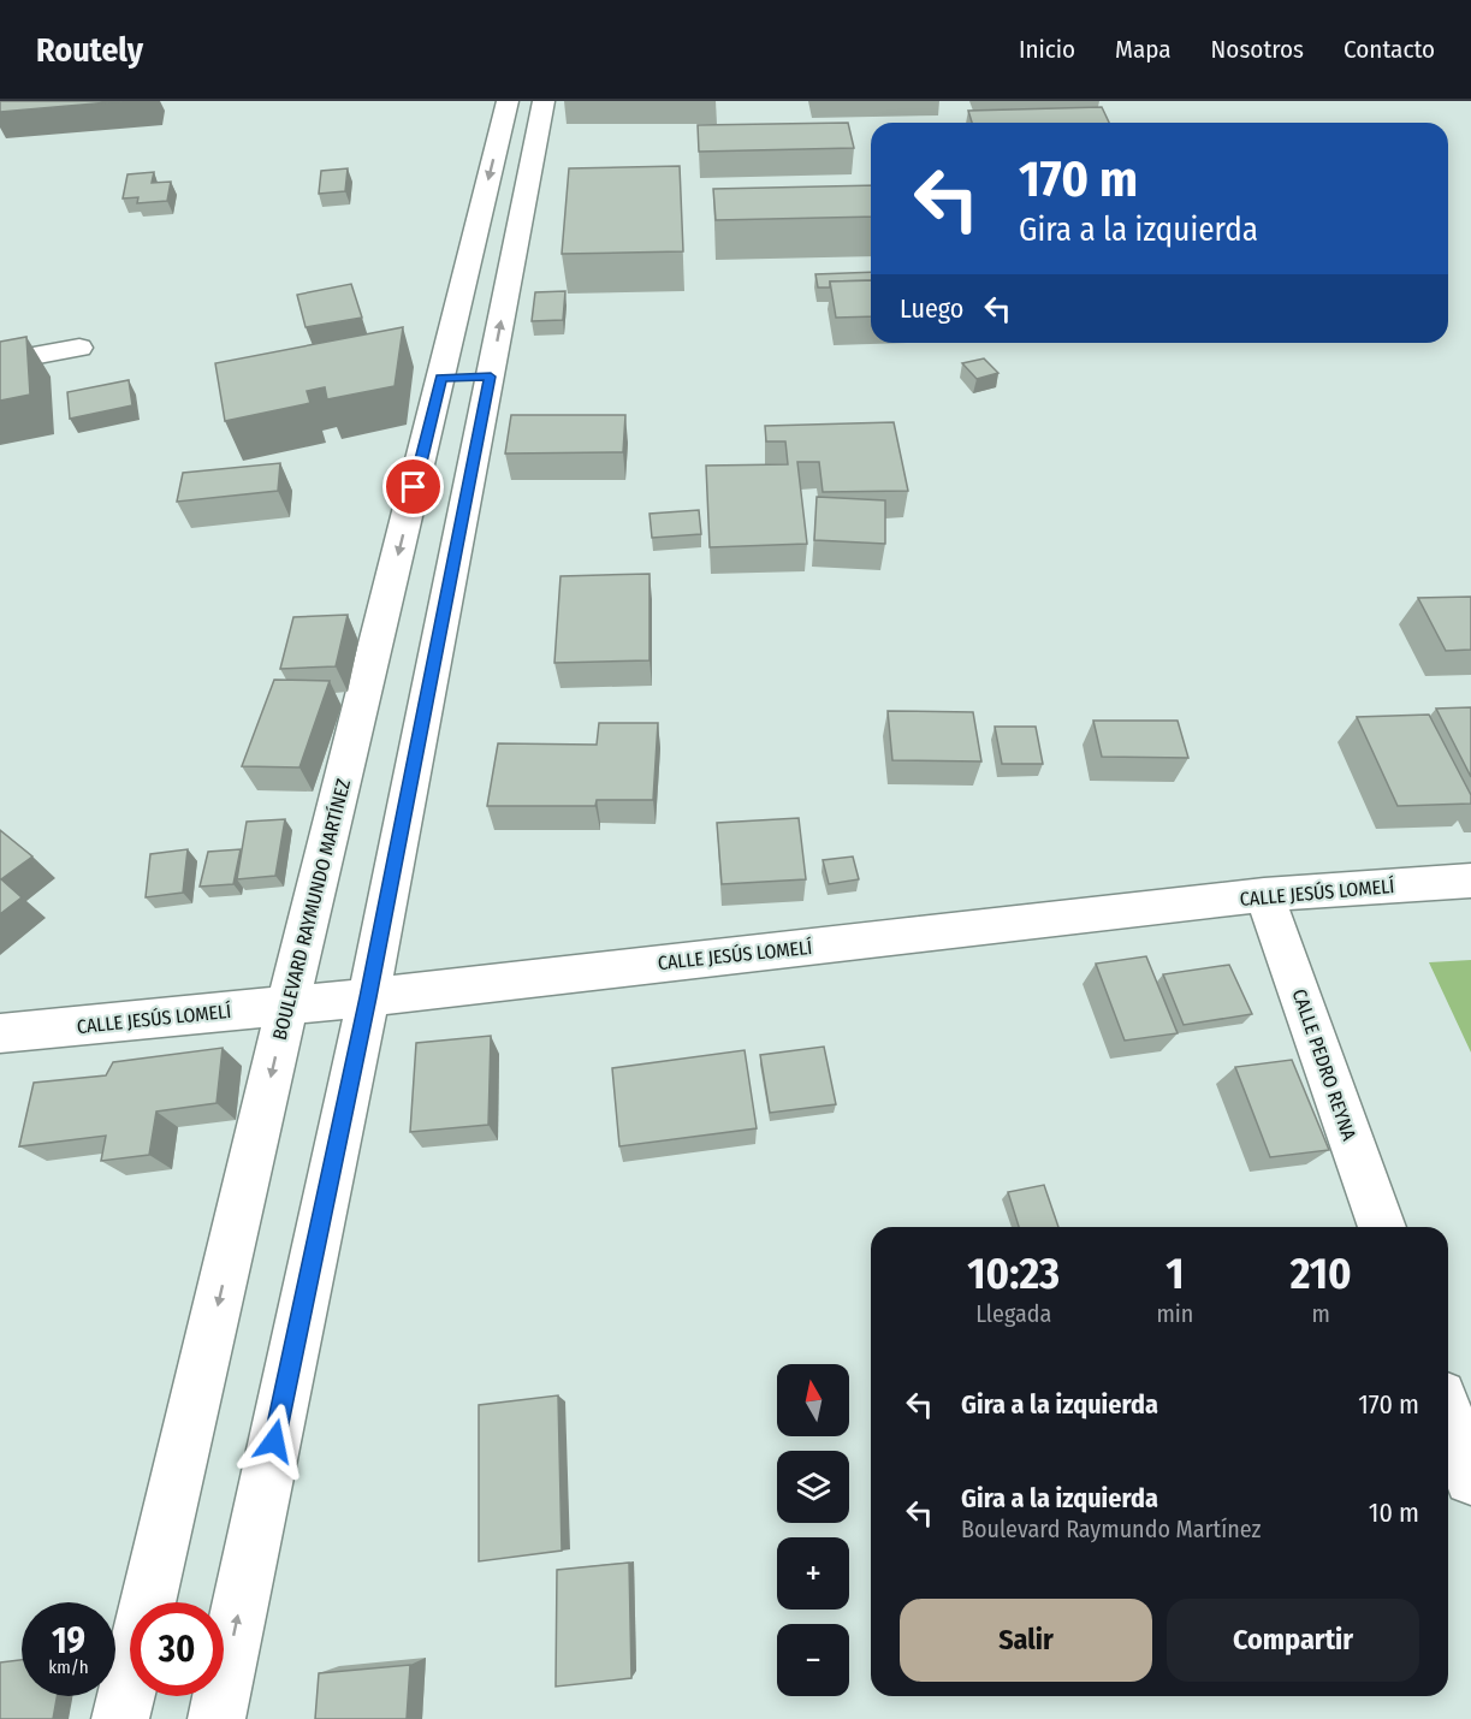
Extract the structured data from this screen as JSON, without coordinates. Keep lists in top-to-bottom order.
{
  "streets": {
    "street": ["CALLE JESÚS LOMELÍ", "BOULEVARD RAYMUNDO MARTÍNEZ", "CALLE PEDRO REYNA"]
  },
  "crossings": [
    ["CALLE JESÚS LOMELÍ", "BOULEVARD RAYMUNDO MARTÍNEZ"],
    ["CALLE JESÚS LOMELÍ", "CALLE PEDRO REYNA"]
  ],
  "north": "top",
  "page": {
    "header": "Routely",
    "nav": [
      "Inicio",
      "Mapa",
      "Nosotros",
      "Contacto"
    ],
    "turn": ["170 m", "Gira a la izquierda"],
    "then": "Luego",
    "eta": [
      "10:23",
      "Llegada",
      "1",
      "min",
      "210",
      "m"
    ],
    "list": [
      {
        "name": "Gira a la izquierda",
        "value": "170 m"
      },
      {
        "name": "Gira a la izquierda",
        "note": "Boulevard Raymundo Martínez",
        "value": "10 m"
      }
    ],
    "map_buttons": ["+", "−"],
    "buttons": ["Salir", "Compartir"],
    "speed": "19 km/h",
    "limit": "30"
  }
}
